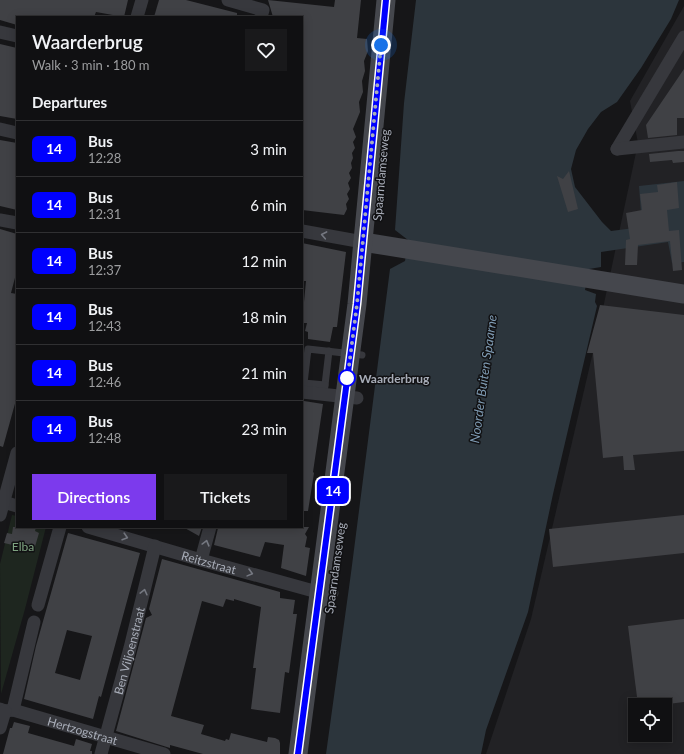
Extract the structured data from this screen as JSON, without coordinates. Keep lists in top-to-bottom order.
{
  "streets": {
    "main road": ["Spaarndamseweg"],
    "street": ["Reitzstraat", "Ben Viljoenstraat", "Hertzogstraat"]
  },
  "crossings": [
    ["Spaarndamseweg", "Reitzstraat"],
    ["Reitzstraat", "Ben Viljoenstraat"],
    ["Ben Viljoenstraat", "Hertzogstraat"]
  ],
  "one_way": ["Reitzstraat"],
  "water": ["Noorder Buiten Spaarne"],
  "parks": ["Elba"],
  "places": ["Waarderbrug"],
  "lines": ["bus line 14"],
  "page": {
    "on_map": "14",
    "heading": [
      ["Waarderbrug", "Walk · 3 min · 180 m"],
      "Departures"
    ],
    "list": [
      {
        "mark": "14",
        "name": "Bus",
        "note": "12:28",
        "value": "3 min"
      },
      {
        "mark": "14",
        "name": "Bus",
        "note": "12:31",
        "value": "6 min"
      },
      {
        "mark": "14",
        "name": "Bus",
        "note": "12:37",
        "value": "12 min"
      },
      {
        "mark": "14",
        "name": "Bus",
        "note": "12:43",
        "value": "18 min"
      },
      {
        "mark": "14",
        "name": "Bus",
        "note": "12:46",
        "value": "21 min"
      },
      {
        "mark": "14",
        "name": "Bus",
        "note": "12:48",
        "value": "23 min"
      }
    ],
    "buttons": ["Directions", "Tickets"]
  }
}
